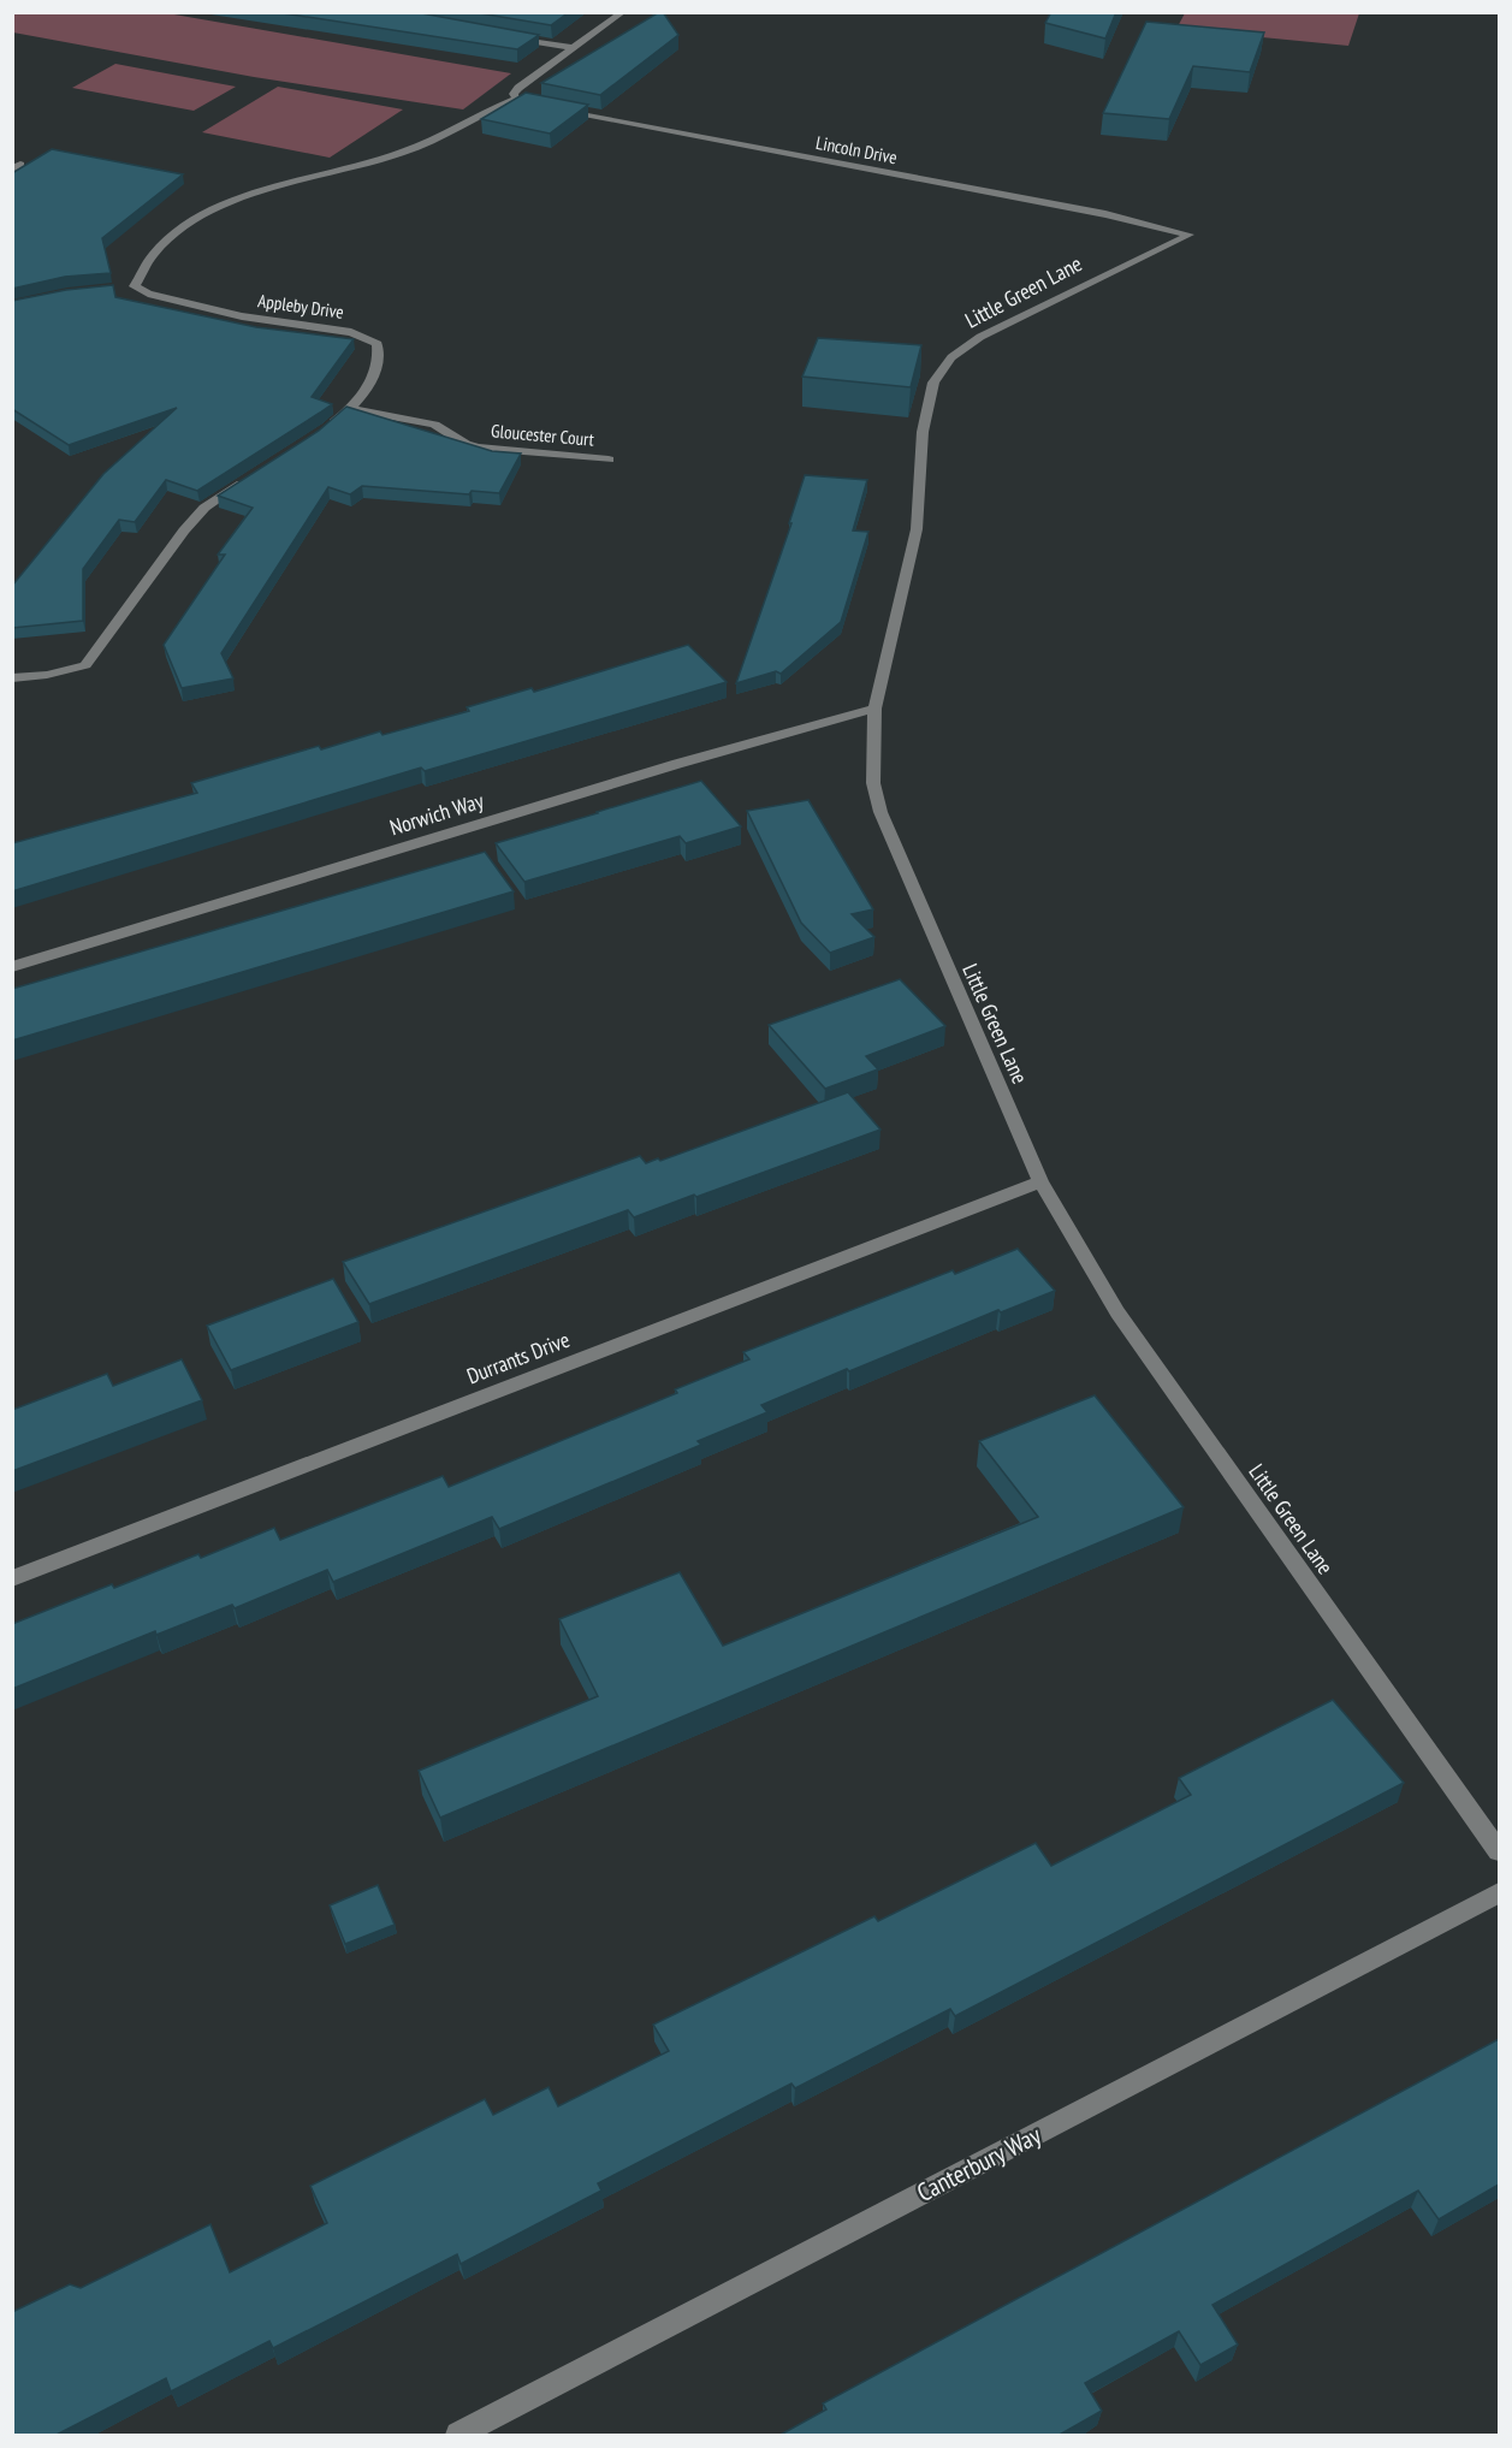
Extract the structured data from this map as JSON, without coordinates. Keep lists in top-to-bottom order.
{
  "streets": {
    "street": [
      "Lincoln Drive",
      "Little Green Lane",
      "Appleby Drive",
      "Gloucester Court",
      "Norwich Way",
      "Durrants Drive",
      "Canterbury Way"
    ]
  },
  "crossings": [
    ["Lincoln Drive", "Little Green Lane"],
    ["Little Green Lane", "Norwich Way"],
    ["Little Green Lane", "Durrants Drive"],
    ["Appleby Drive", "Gloucester Court"]
  ]
}
